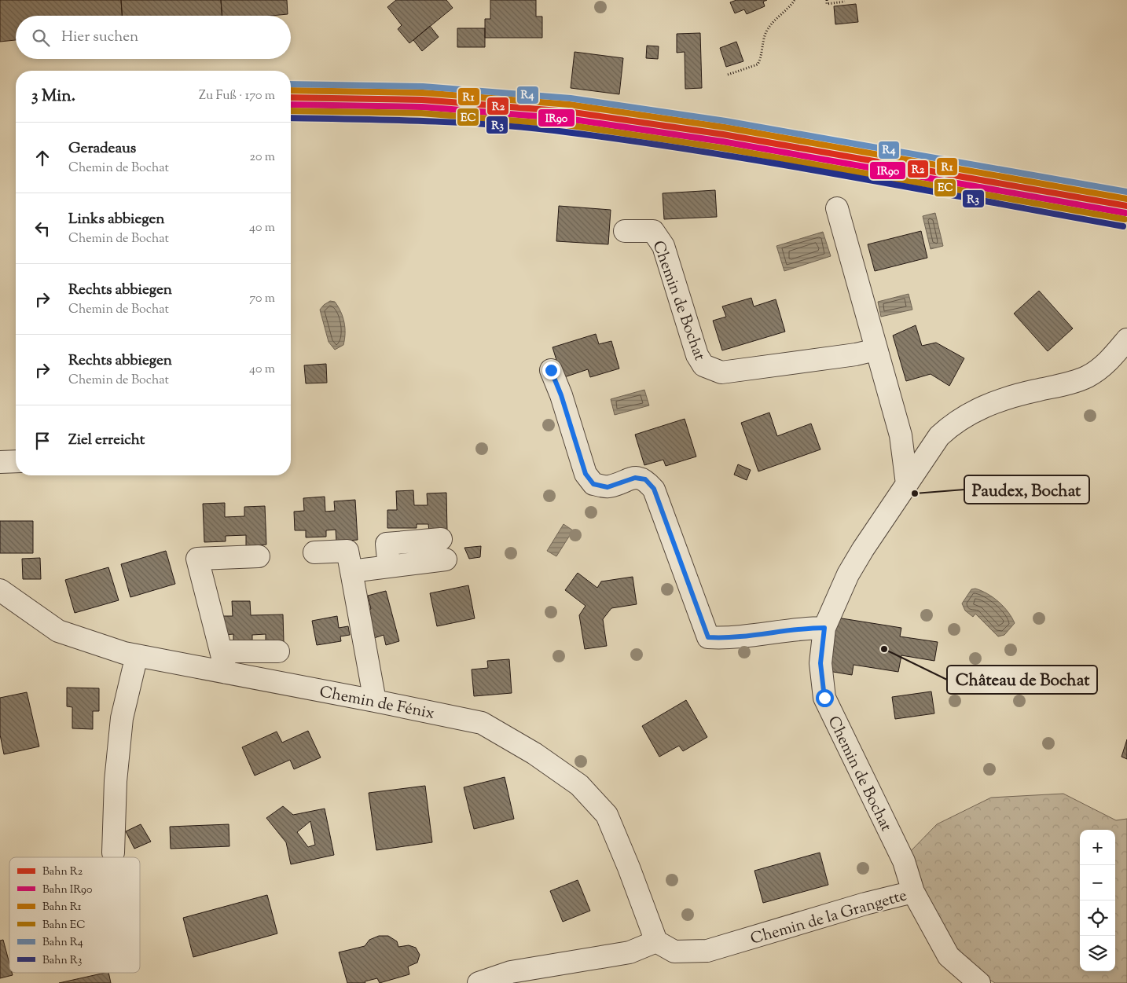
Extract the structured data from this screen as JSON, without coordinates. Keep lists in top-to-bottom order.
{
  "streets": {
    "street": ["Chemin de Bochat", "Chemin de Fénix", "Chemin de la Grangette"]
  },
  "crossings": [
    ["Chemin de Bochat", "Chemin de la Grangette"],
    ["Chemin de Fénix", "Chemin de la Grangette"]
  ],
  "places": ["Paudex, Bochat", "Château de Bochat"],
  "lines": [
    "rail line R4",
    "rail line R1",
    "rail line R2",
    "rail line IR90",
    "rail line EC",
    "rail line R3"
  ],
  "legend": [
    "Bahn R2",
    "Bahn IR90",
    "Bahn R1",
    "Bahn EC",
    "Bahn R4",
    "Bahn R3"
  ],
  "page": {
    "search": "Hier suchen",
    "heading": ["3 Min.", "Zu Fuß · 170 m"],
    "list": [
      ["Geradeaus", "Chemin de Bochat", "20 m"],
      ["Links abbiegen", "Chemin de Bochat", "40 m"],
      ["Rechts abbiegen", "Chemin de Bochat", "70 m"],
      ["Rechts abbiegen", "Chemin de Bochat", "40 m"],
      "Ziel erreicht"
    ],
    "map_buttons": ["+", "−"]
  }
}
